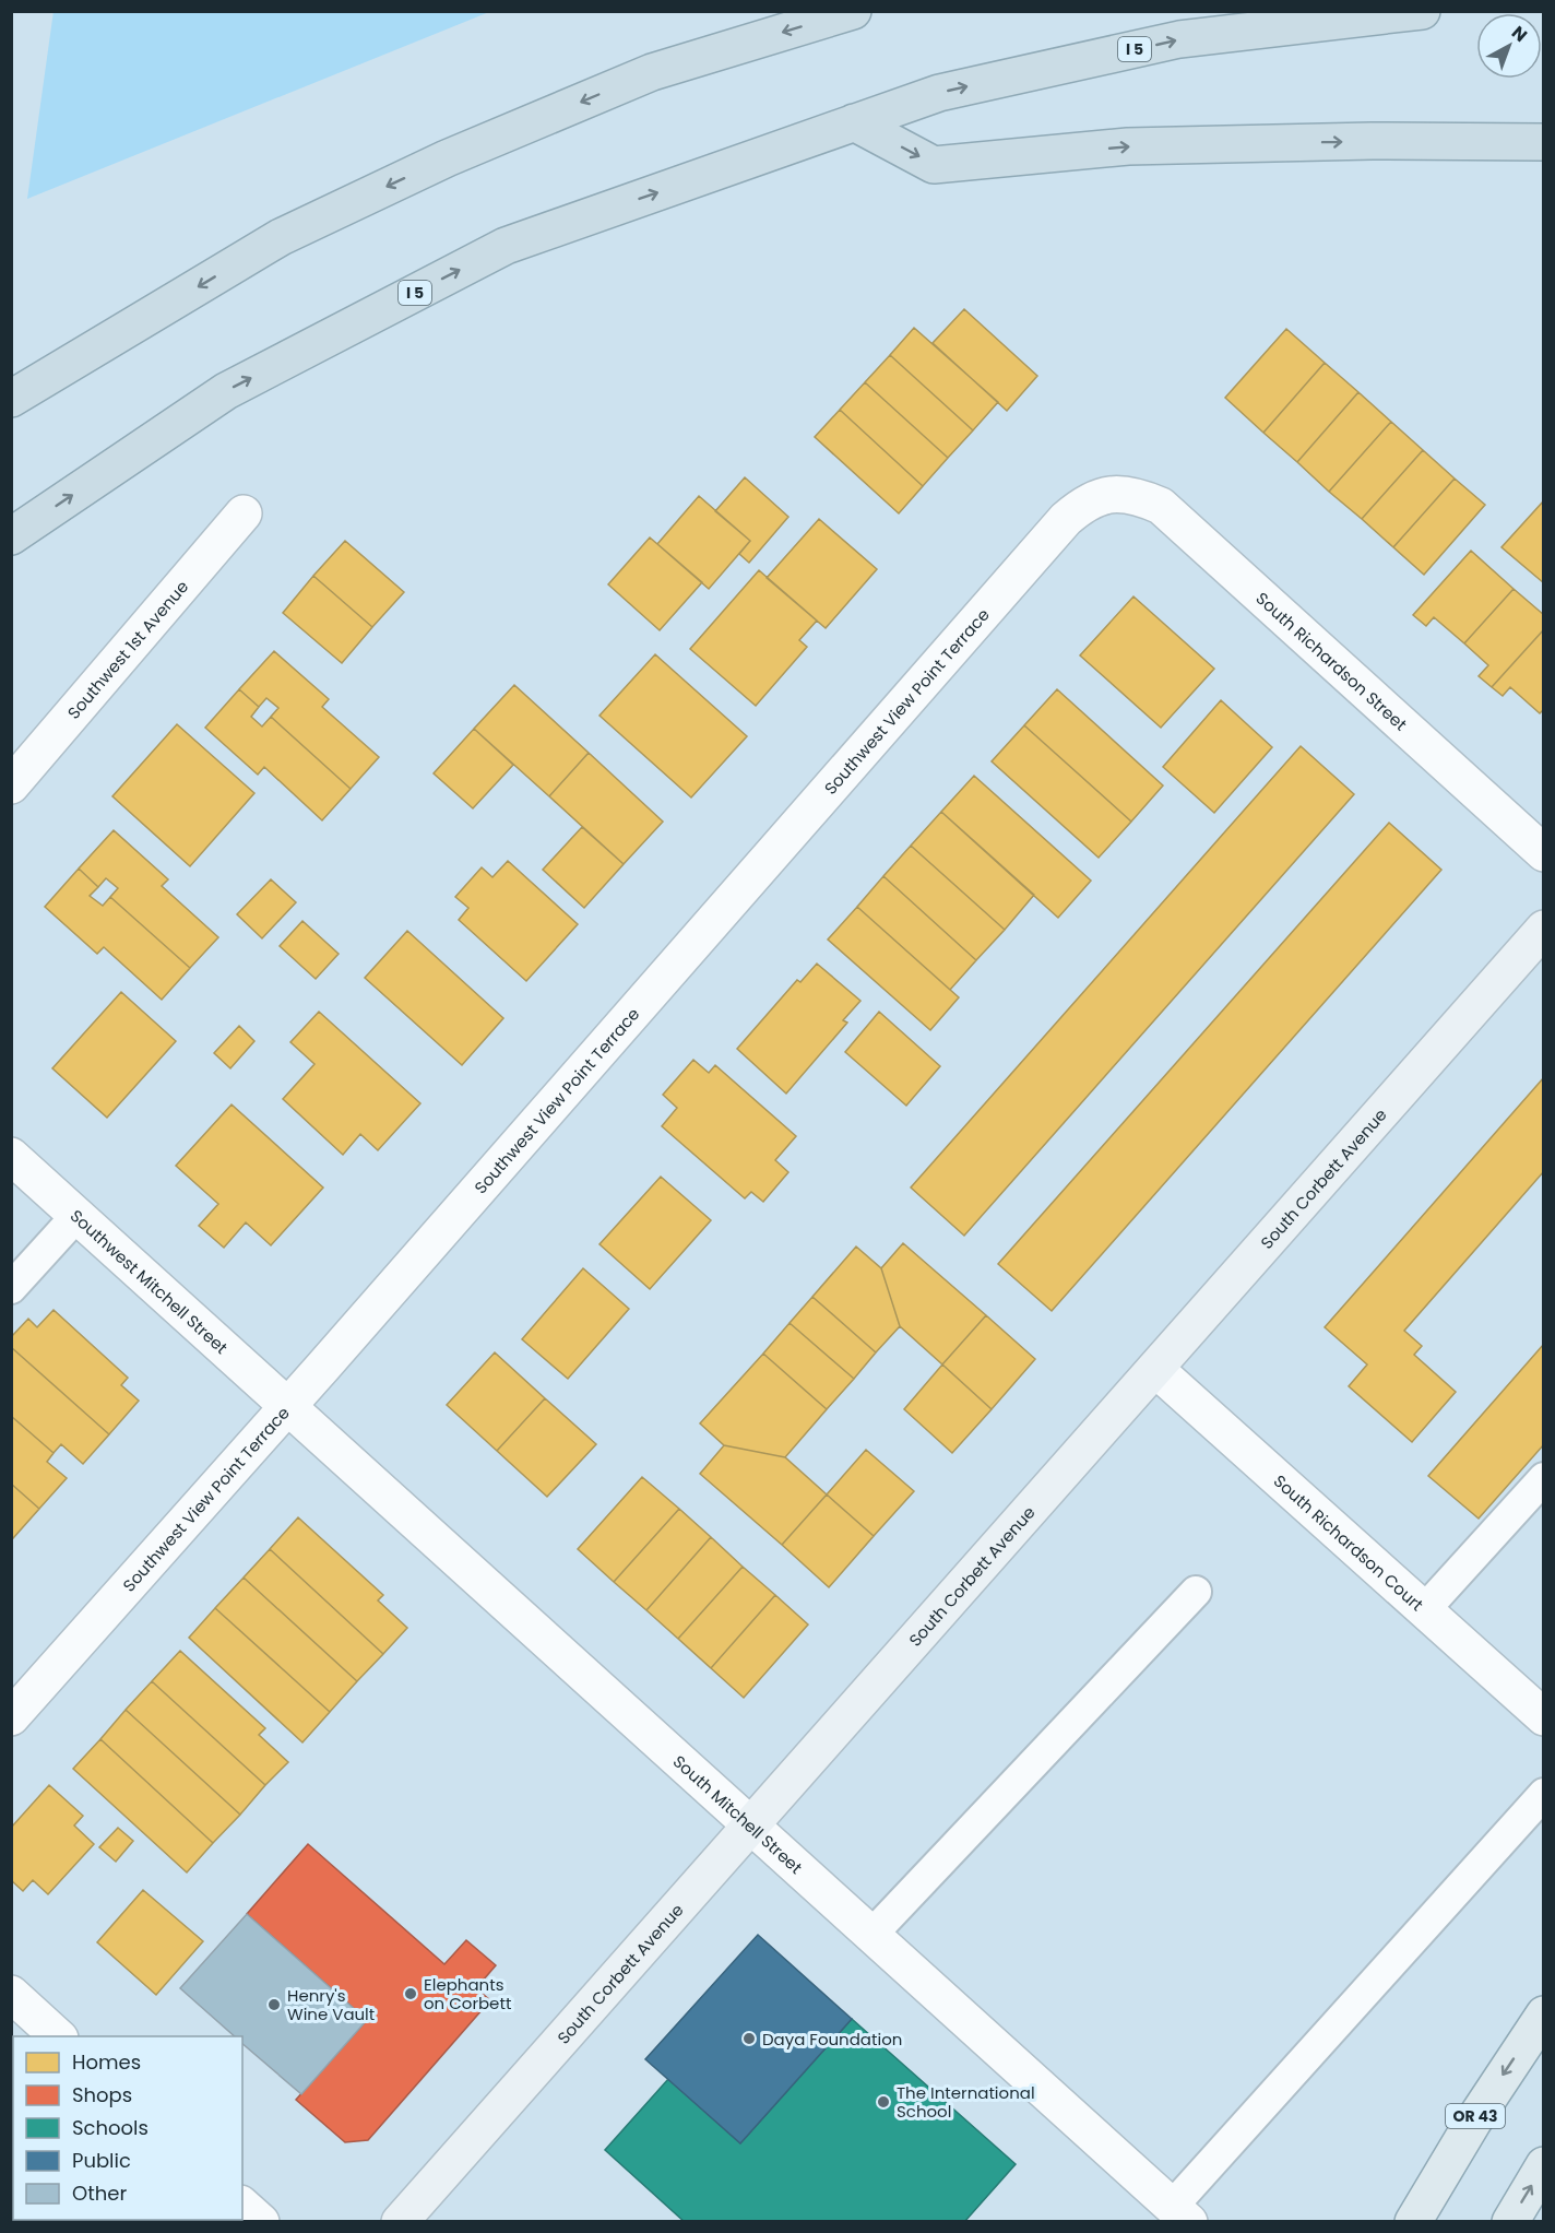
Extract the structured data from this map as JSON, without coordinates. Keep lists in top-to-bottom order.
{
  "streets": {
    "highway": ["I 5"],
    "main road": ["OR 43"],
    "street": [
      "Southwest 1st Avenue",
      "South Richardson Street",
      "Southwest View Point Terrace",
      "South Corbett Avenue",
      "Southwest Mitchell Street",
      "South Richardson Court",
      "South Mitchell Street"
    ]
  },
  "crossings": [
    ["South Richardson Street", "Southwest View Point Terrace"],
    ["Southwest View Point Terrace", "Southwest Mitchell Street"],
    ["Southwest View Point Terrace", "South Mitchell Street"],
    ["South Corbett Avenue", "South Richardson Court"],
    ["South Corbett Avenue", "South Mitchell Street"],
    ["Southwest Mitchell Street", "South Mitchell Street"]
  ],
  "places": [
    "Elephants on Corbett",
    "Henry's Wine Vault",
    "Daya Foundation",
    "The International School"
  ],
  "legend": [
    "Homes",
    "Shops",
    "Schools",
    "Public",
    "Other"
  ],
  "north": "top right"
}
